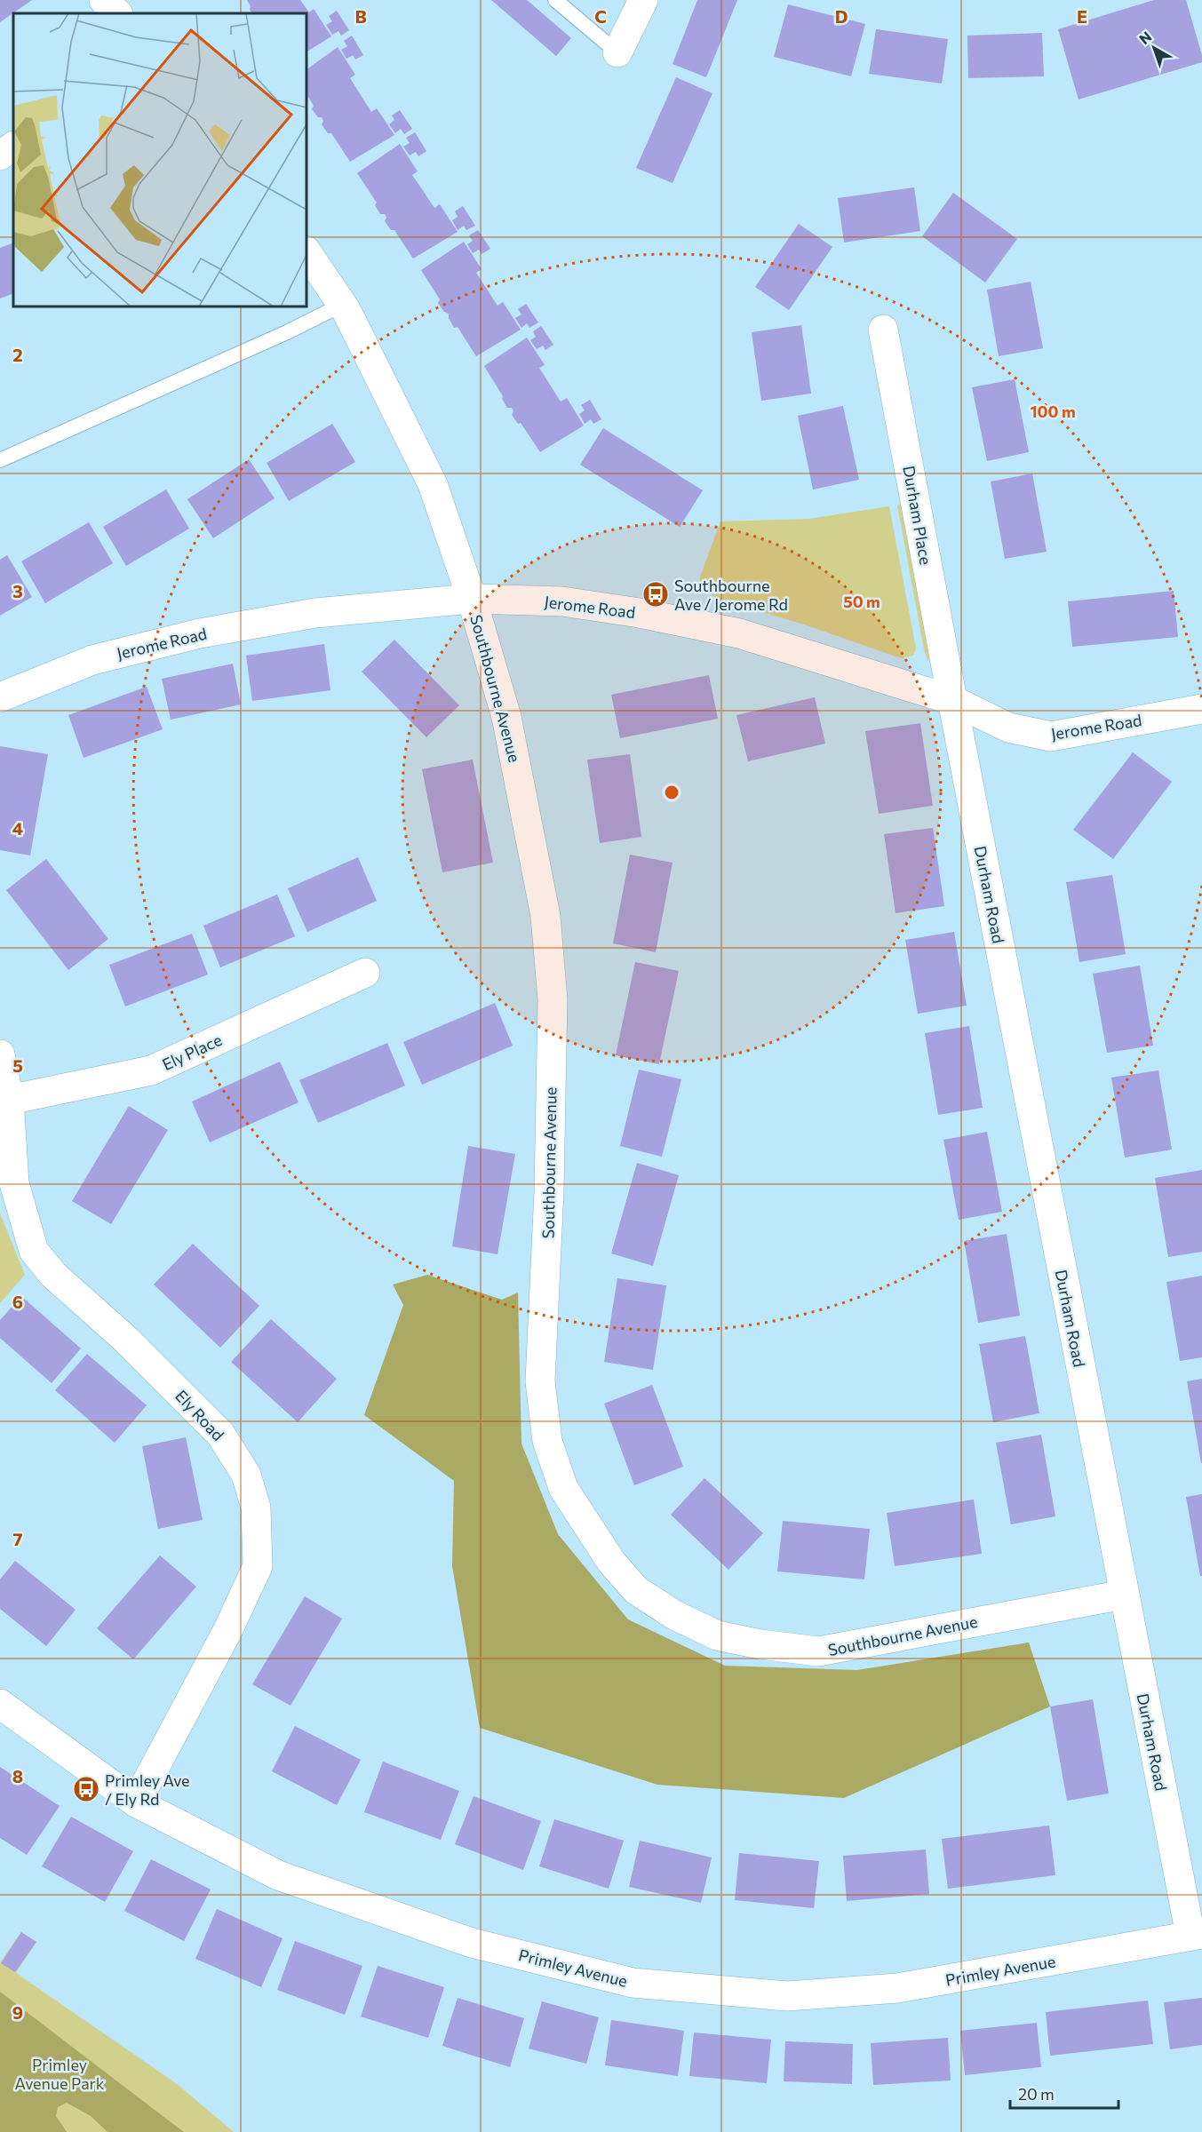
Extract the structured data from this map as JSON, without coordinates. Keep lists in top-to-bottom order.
{
  "streets": {
    "street": [
      "Durham Place",
      "Jerome Road",
      "Southbourne Avenue",
      "Durham Road",
      "Ely Place",
      "Ely Road",
      "Primley Avenue"
    ]
  },
  "crossings": [
    ["Durham Place", "Jerome Road"],
    ["Durham Place", "Durham Road"],
    ["Jerome Road", "Southbourne Avenue"],
    ["Jerome Road", "Durham Road"],
    ["Southbourne Avenue", "Durham Road"],
    ["Durham Road", "Primley Avenue"],
    ["Ely Place", "Ely Road"],
    ["Ely Road", "Primley Avenue"]
  ],
  "parks": ["Primley Avenue Park"],
  "places": {
    "bus stop": ["Southbourne Ave / Jerome Rd", "Primley Ave / Ely Rd"]
  },
  "scale_bar": "20 m",
  "north": "top left",
  "grid": {
    "columns": [
      "B",
      "C",
      "D",
      "E"
    ],
    "rows": [
      "2",
      "3",
      "4",
      "5",
      "6",
      "7",
      "8",
      "9"
    ]
  },
  "rings": ["100 m", "50 m"]
}
